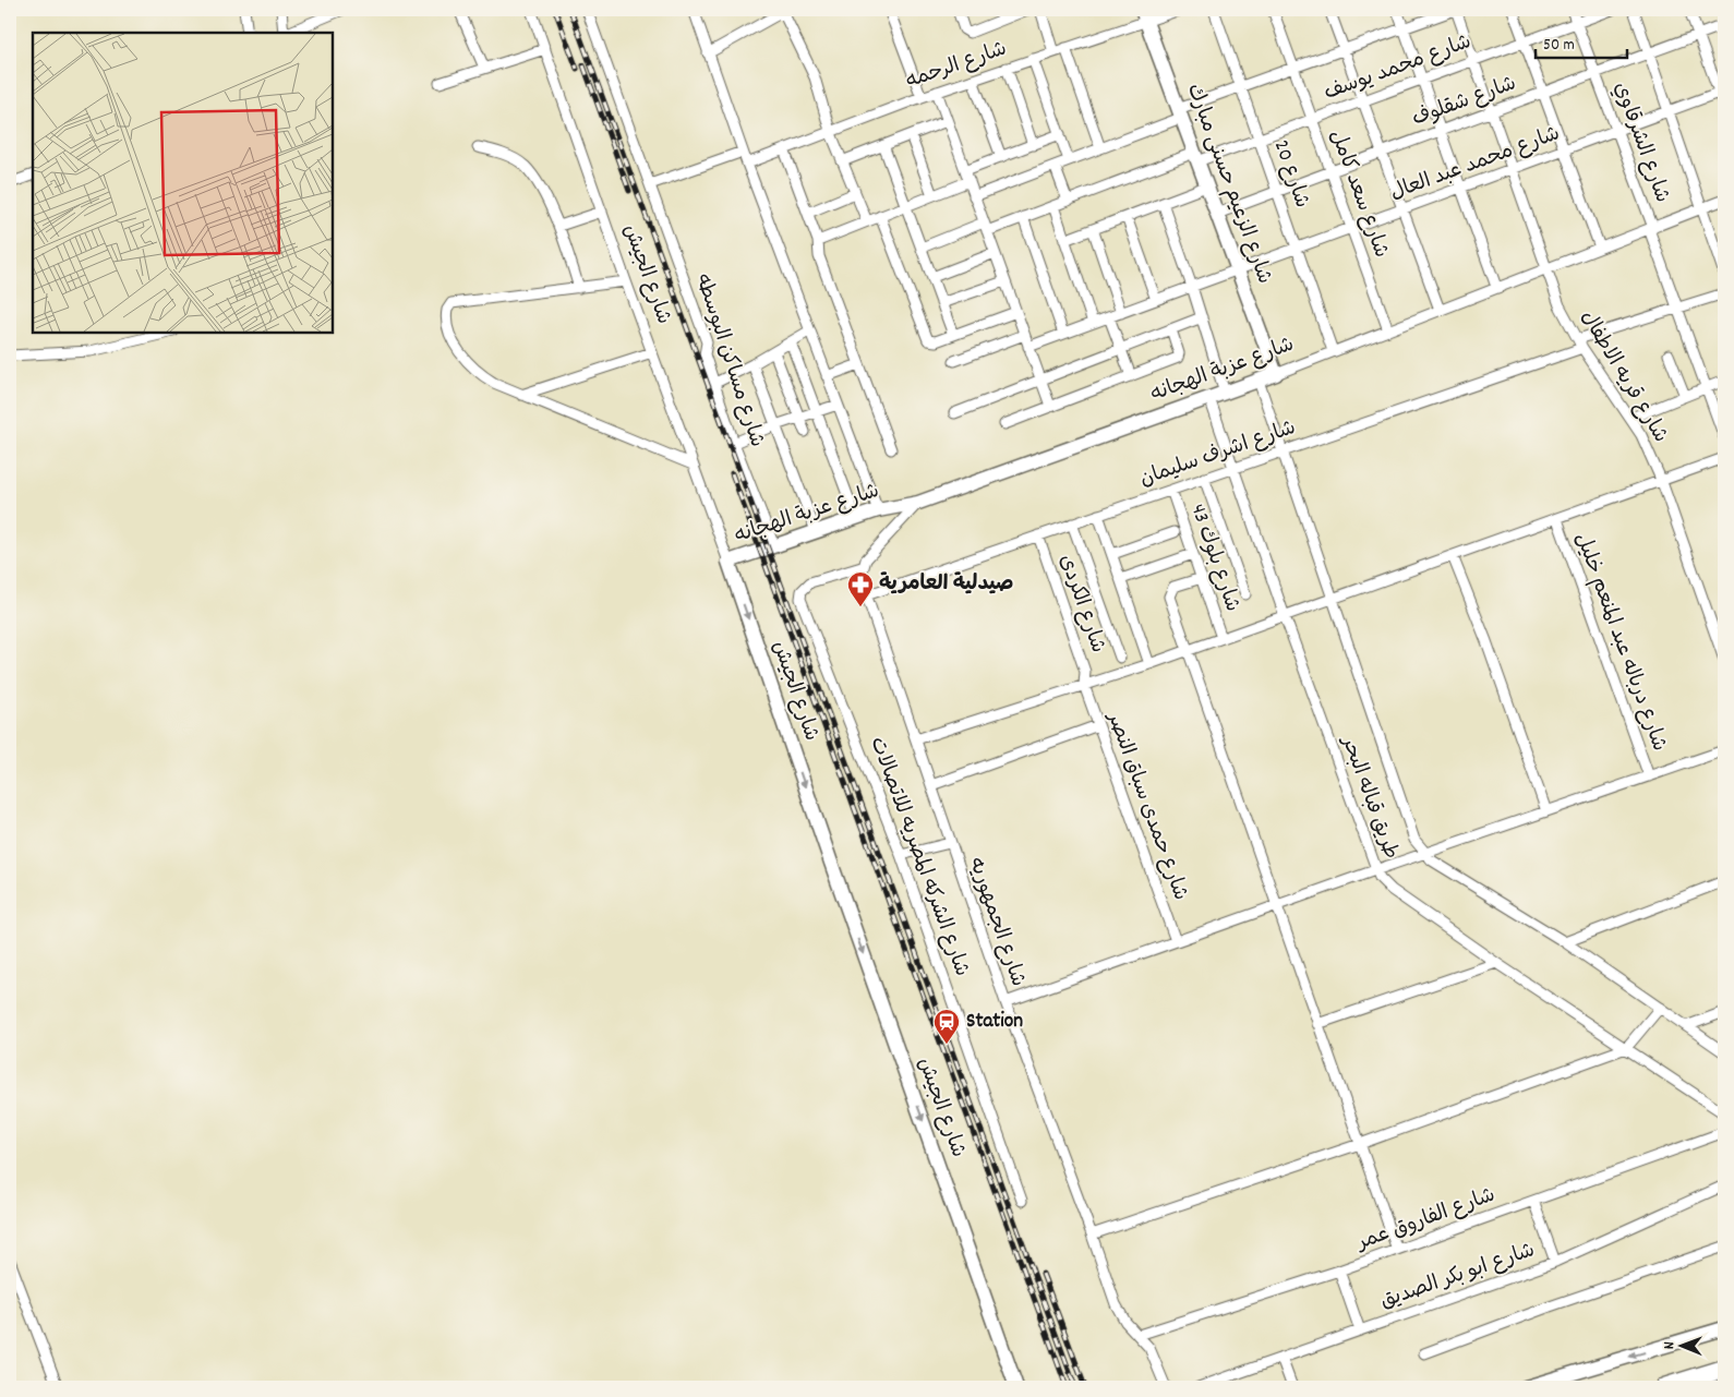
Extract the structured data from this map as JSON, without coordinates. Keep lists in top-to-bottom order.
{
  "streets": {
    "street": [
      "شارع الرحمه",
      "شارع محمد يوسف",
      "شارع شقلوف",
      "شارع الشرقاوي",
      "شارع محمد عبد العال",
      "شارع 20",
      "شارع الزعيم حسنى مبارك",
      "شارع سعد كامل",
      "شارع الجيش",
      "شارع مساكن البوسطه",
      "شارع عزبة الهجانه",
      "شارع قريه الاطفال",
      "شارع اشرف سليمان",
      "شارع بلوك 43",
      "شارع الكردى",
      "شارع درباله عبد المنعم خليل",
      "طريق قباله البحر",
      "شارع حمدى سباق النصر",
      "شارع الشركه المصريه للاتصالات",
      "شارع الجمهوريه",
      "شارع الفاروق عمر",
      "شارع ابو بكر الصديق"
    ]
  },
  "crossings": [
    ["شارع الرحمه", "شارع الزعيم حسنى مبارك"],
    ["شارع محمد يوسف", "شارع الشرقاوي"],
    ["شارع محمد يوسف", "شارع 20"],
    ["شارع محمد يوسف", "شارع الزعيم حسنى مبارك"],
    ["شارع محمد يوسف", "شارع سعد كامل"],
    ["شارع محمد يوسف", "شارع قريه الاطفال"],
    ["شارع شقلوف", "شارع الشرقاوي"],
    ["شارع شقلوف", "شارع 20"],
    ["شارع شقلوف", "شارع الزعيم حسنى مبارك"],
    ["شارع شقلوف", "شارع سعد كامل"],
    ["شارع شقلوف", "شارع قريه الاطفال"],
    ["شارع الشرقاوي", "شارع محمد عبد العال"],
    ["شارع الشرقاوي", "شارع عزبة الهجانه"],
    ["شارع الشرقاوي", "شارع اشرف سليمان"],
    ["شارع محمد عبد العال", "شارع 20"],
    ["شارع محمد عبد العال", "شارع الزعيم حسنى مبارك"],
    ["شارع محمد عبد العال", "شارع سعد كامل"],
    ["شارع محمد عبد العال", "شارع قريه الاطفال"],
    ["شارع 20", "شارع عزبة الهجانه"],
    ["شارع الزعيم حسنى مبارك", "شارع عزبة الهجانه"],
    ["شارع سعد كامل", "شارع عزبة الهجانه"],
    ["شارع الجيش", "شارع عزبة الهجانه"],
    ["شارع مساكن البوسطه", "شارع عزبة الهجانه"],
    ["شارع عزبة الهجانه", "شارع قريه الاطفال"],
    ["شارع عزبة الهجانه", "طريق قباله البحر"],
    ["شارع قريه الاطفال", "شارع اشرف سليمان"],
    ["شارع اشرف سليمان", "شارع بلوك 43"],
    ["شارع اشرف سليمان", "شارع الكردى"],
    ["شارع اشرف سليمان", "طريق قباله البحر"],
    ["شارع اشرف سليمان", "شارع الجمهوريه"],
    ["شارع الكردى", "شارع حمدى سباق النصر"],
    ["شارع الشركه المصريه للاتصالات", "شارع الجمهوريه"],
    ["شارع الجمهوريه", "شارع الفاروق عمر"]
  ],
  "one_way": ["شارع الجيش"],
  "places": {
    "pharmacy": ["صيدلية العامرية"],
    "station": ["Station"]
  },
  "scale_bar": "50 m",
  "north": "left"
}
